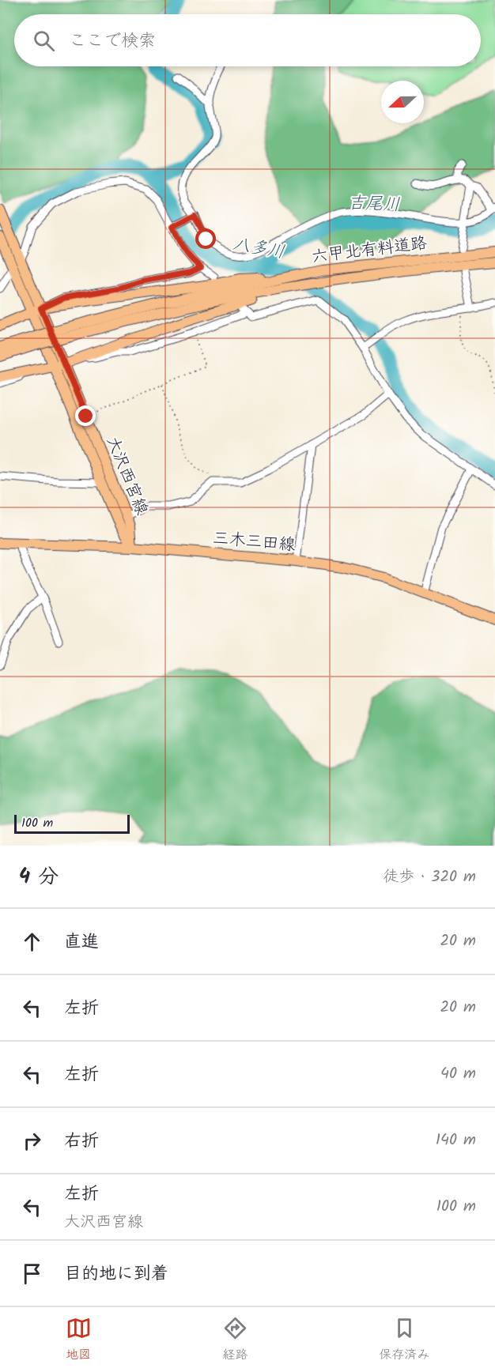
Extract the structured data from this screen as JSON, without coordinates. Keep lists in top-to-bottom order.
{
  "streets": {
    "main road": ["六甲北有料道路", "大沢西宮線", "三木三田線"]
  },
  "crossings": [
    ["大沢西宮線", "三木三田線"]
  ],
  "water": ["吉尾川", "八多川"],
  "scale_bar": "100 m",
  "north": "left",
  "page": {
    "search": "ここで検索",
    "scale": "100 m",
    "heading": ["4 分", "徒歩 · 320 m"],
    "list": [
      ["直進", "20 m"],
      ["左折", "20 m"],
      ["左折", "40 m"],
      ["右折", "140 m"],
      ["左折", "大沢西宮線", "100 m"],
      "目的地に到着"
    ],
    "nav": ["地図", "経路", "保存済み"]
  }
}
